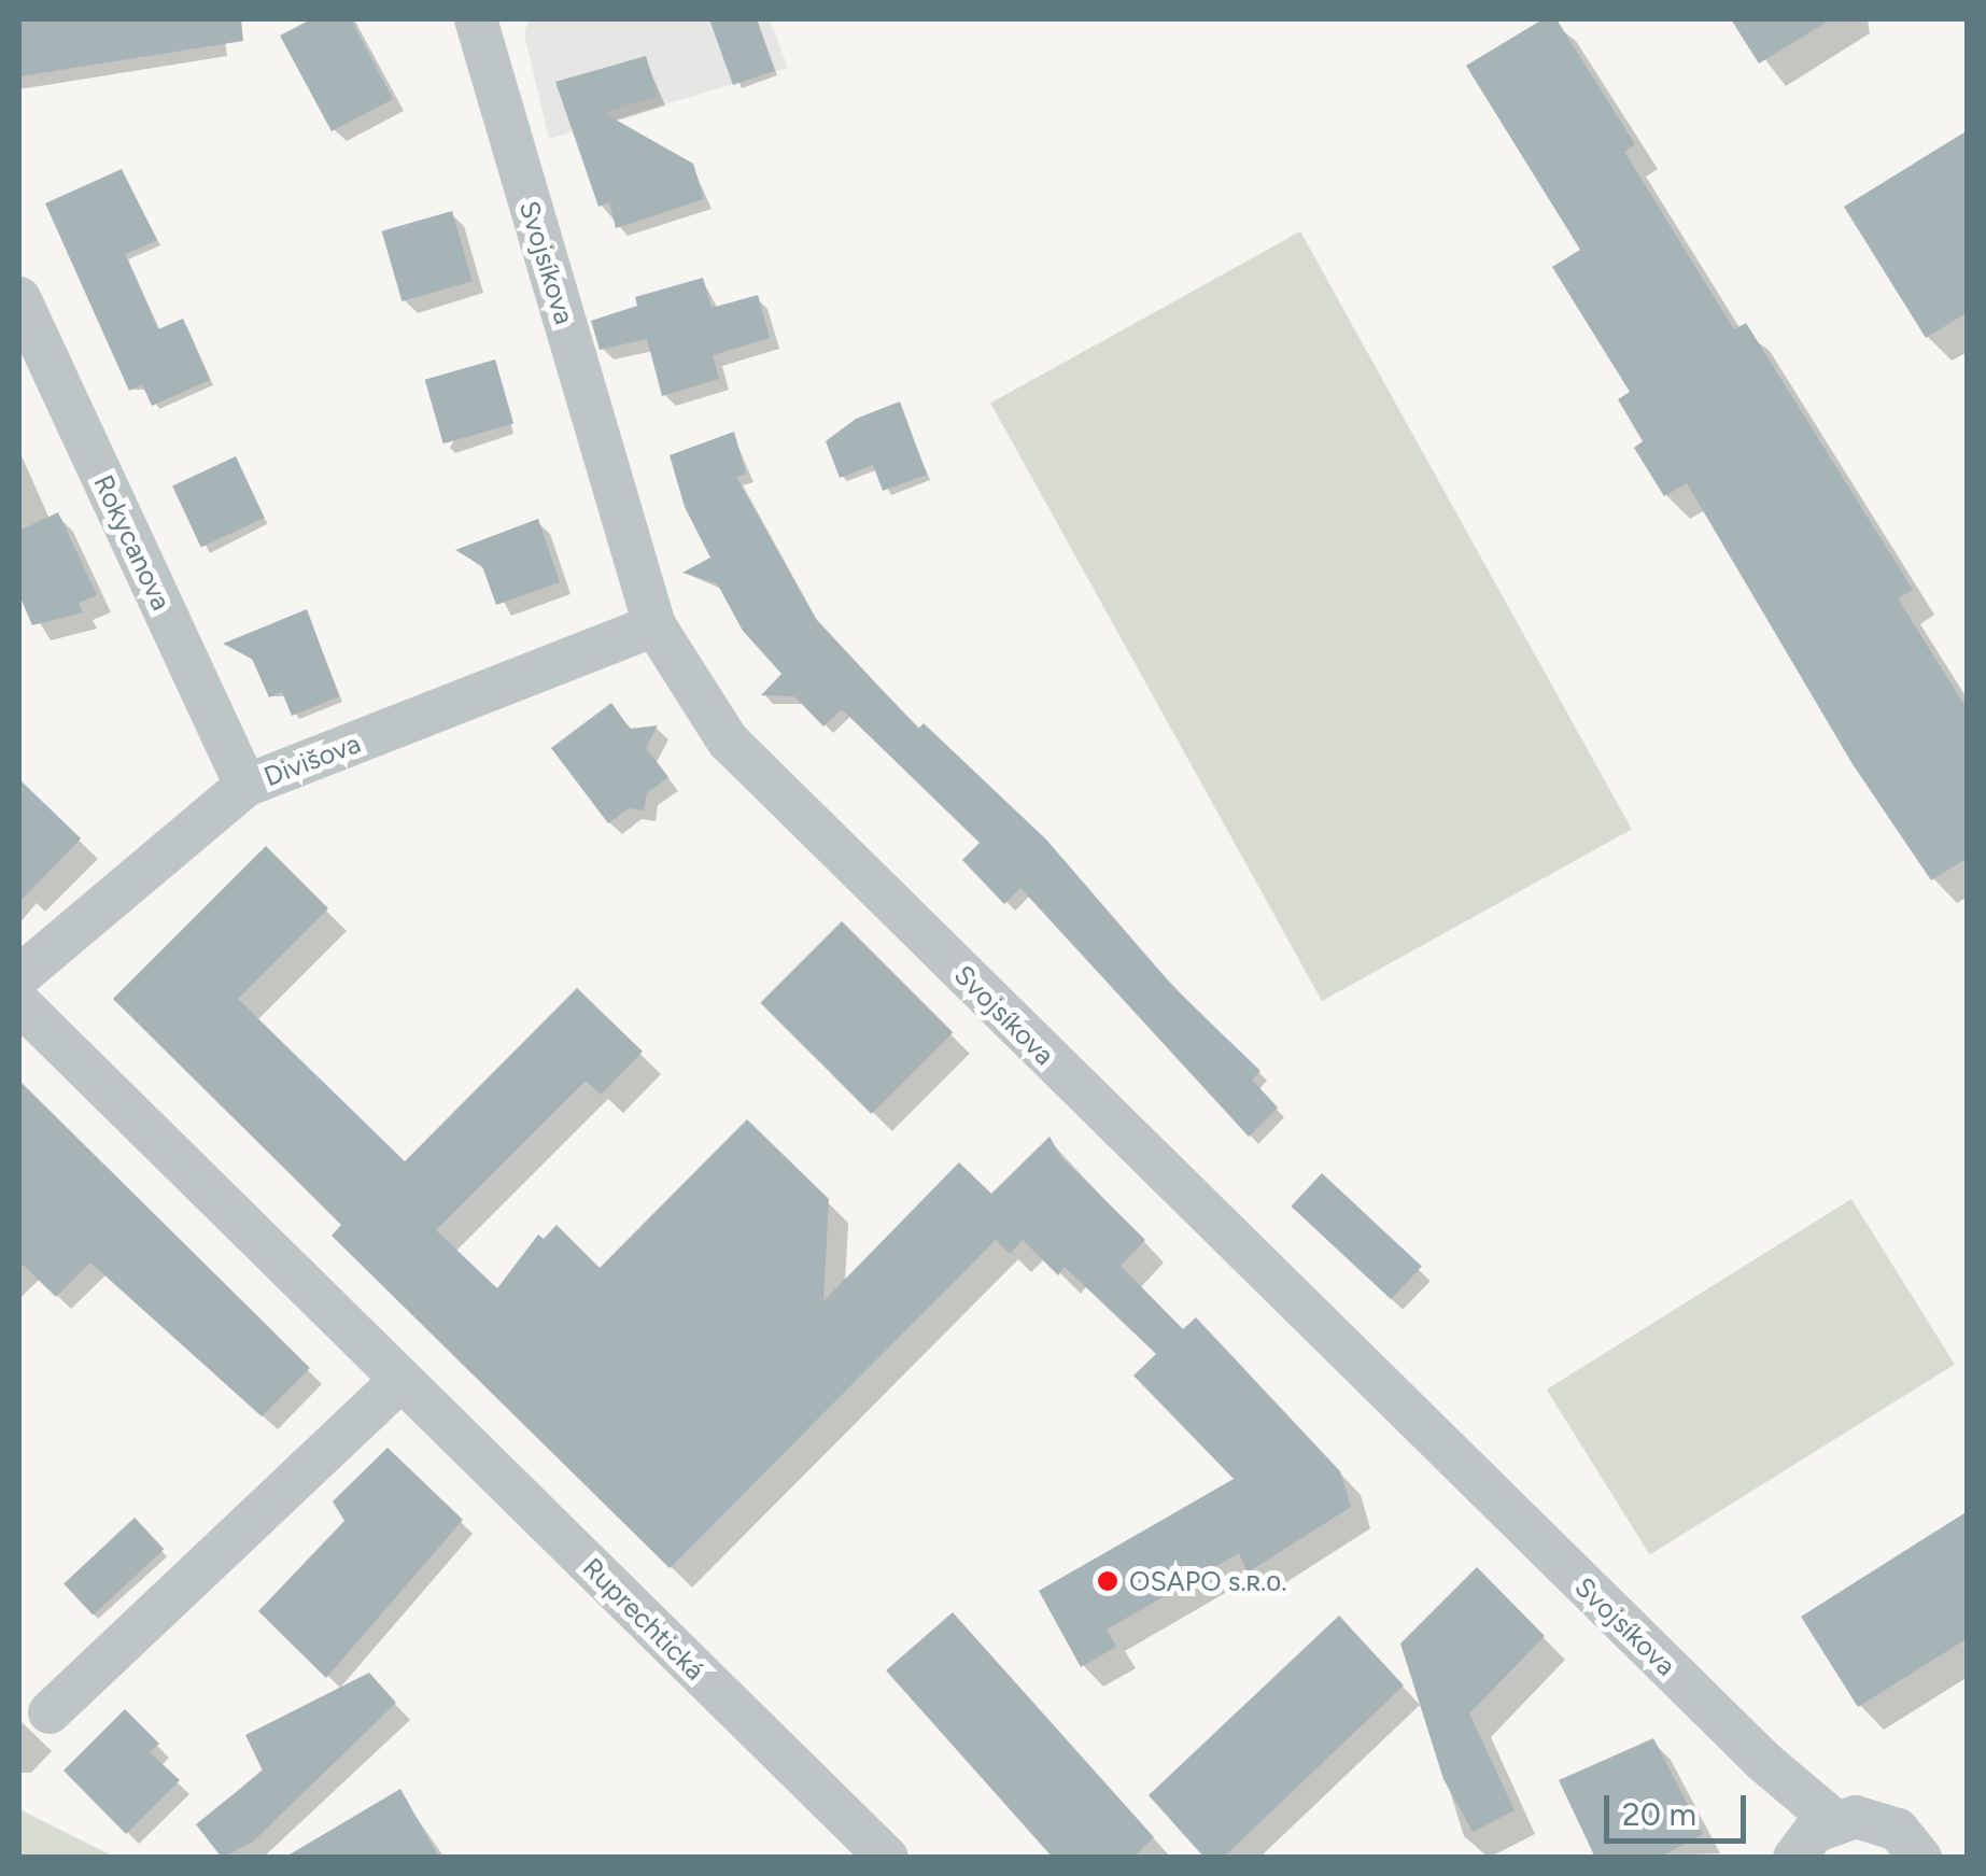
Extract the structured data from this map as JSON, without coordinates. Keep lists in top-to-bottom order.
{
  "streets": {
    "street": [
      "Svojsíkova",
      "Rokycanova",
      "Divišova",
      "Ruprechtická"
    ]
  },
  "crossings": [
    ["Svojsíkova", "Divišova"],
    ["Rokycanova", "Divišova"]
  ],
  "places": ["OSAPO s.ʀ.ᴏ."],
  "scale_bar": "20 m"
}
